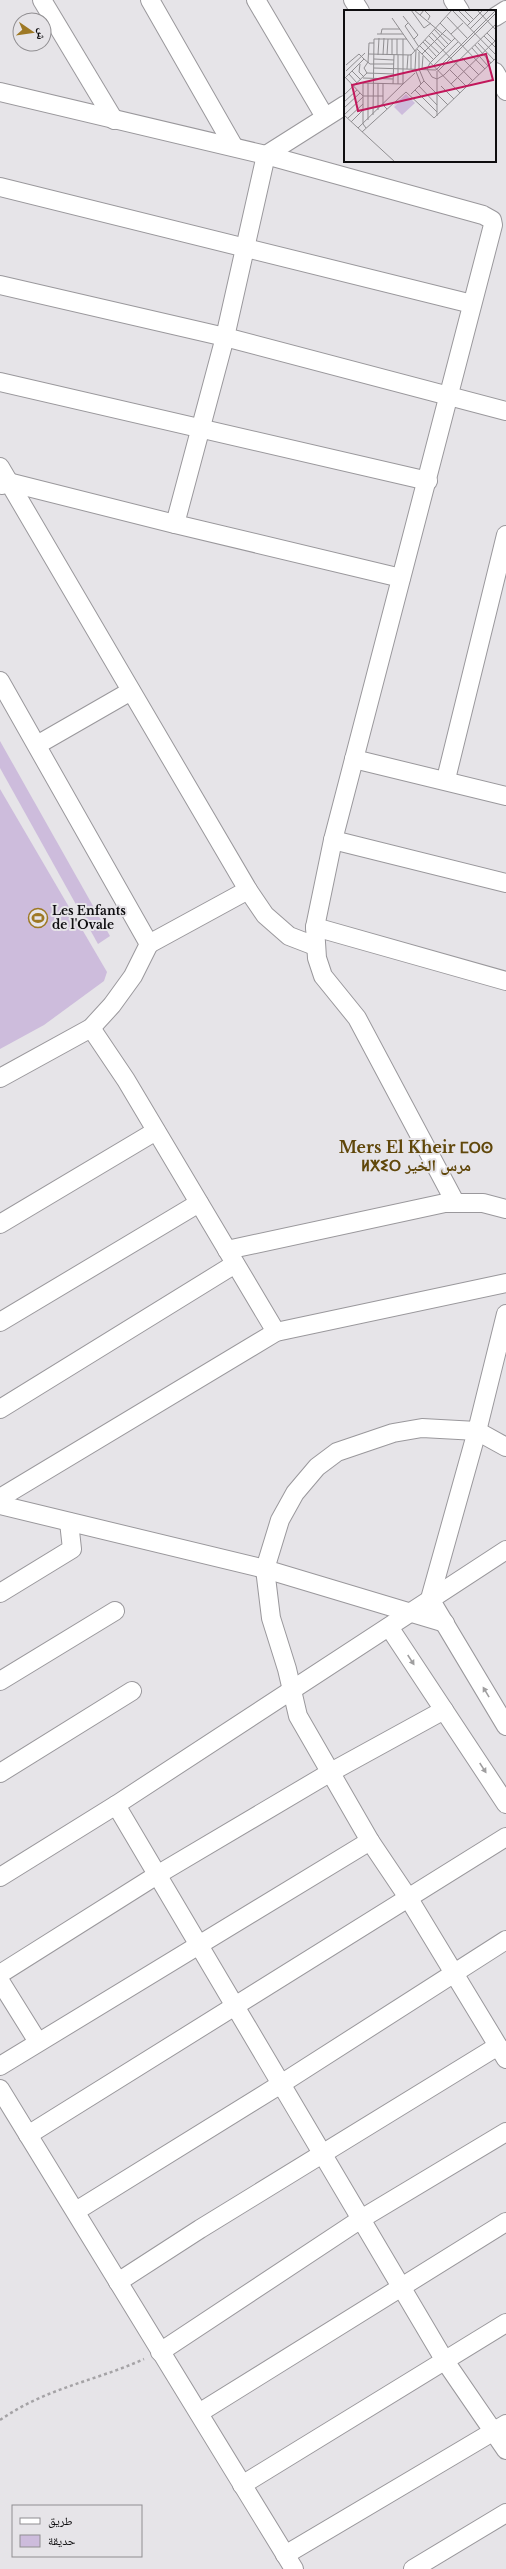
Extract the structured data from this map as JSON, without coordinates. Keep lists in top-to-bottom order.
{
  "districts": ["Mers El Kheir ⵎⵔⵙ ⵍⵅⵉⵔ مرس الخير"],
  "places": {
    "sports": ["Les Enfants de l'Ovale"]
  },
  "legend": ["طريق", "حديقة"],
  "north": "right"
}
